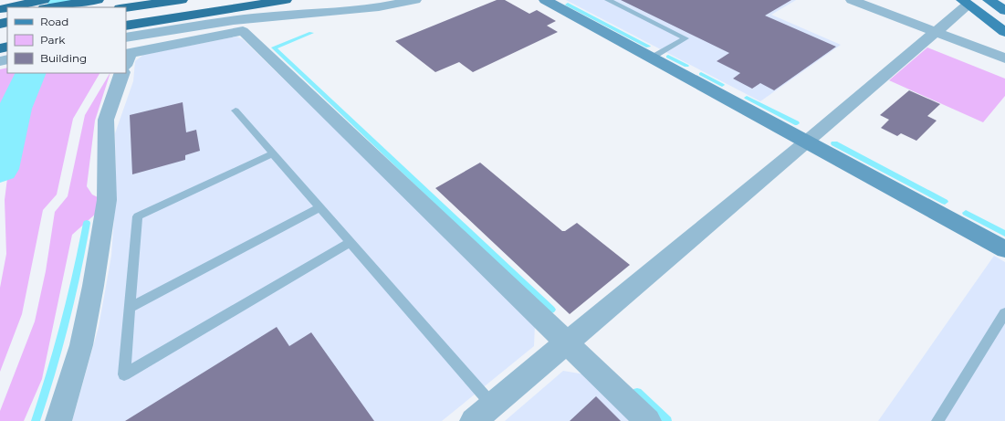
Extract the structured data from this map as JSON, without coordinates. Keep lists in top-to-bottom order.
{
  "legend": ["Road", "Park", "Building"]
}
